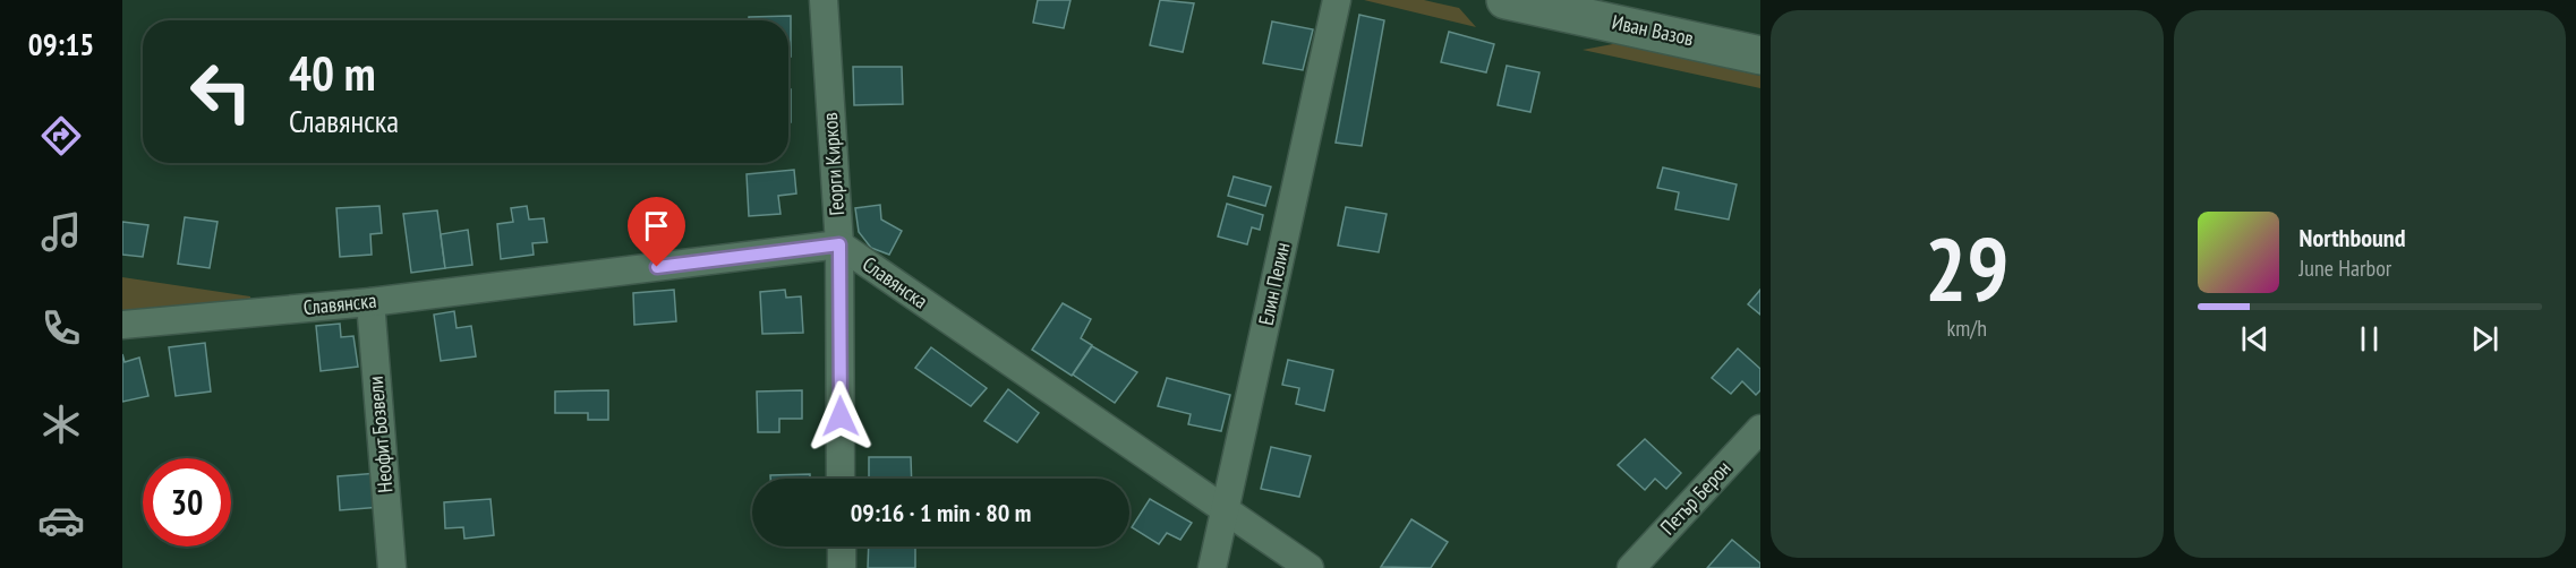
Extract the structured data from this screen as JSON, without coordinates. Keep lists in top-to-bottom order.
{
  "streets": {
    "street": [
      "Иван Вазов",
      "Георги Кирков",
      "Славянска",
      "Елин Пелин",
      "Неофит Бозвели",
      "Петър Берон"
    ]
  },
  "crossings": [
    ["Георги Кирков", "Славянска"],
    ["Славянска", "Елин Пелин"],
    ["Славянска", "Неофит Бозвели"]
  ],
  "page": {
    "tabs": "09:15",
    "tile": ["29", "km/h"],
    "turn": ["40 m", "Славянска"],
    "song": ["Northbound", "June Harbor"],
    "limit": "30",
    "trip": "09:16 · 1 min · 80 m"
  }
}
